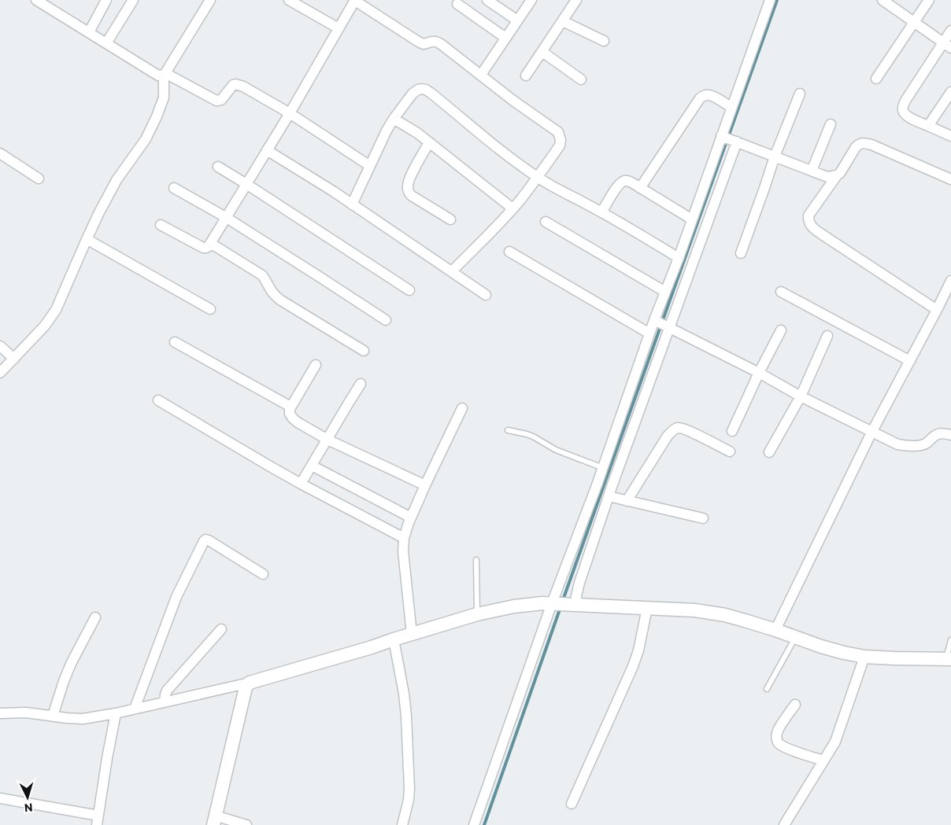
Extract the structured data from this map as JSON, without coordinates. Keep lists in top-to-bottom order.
{
  "north": "bottom"
}
